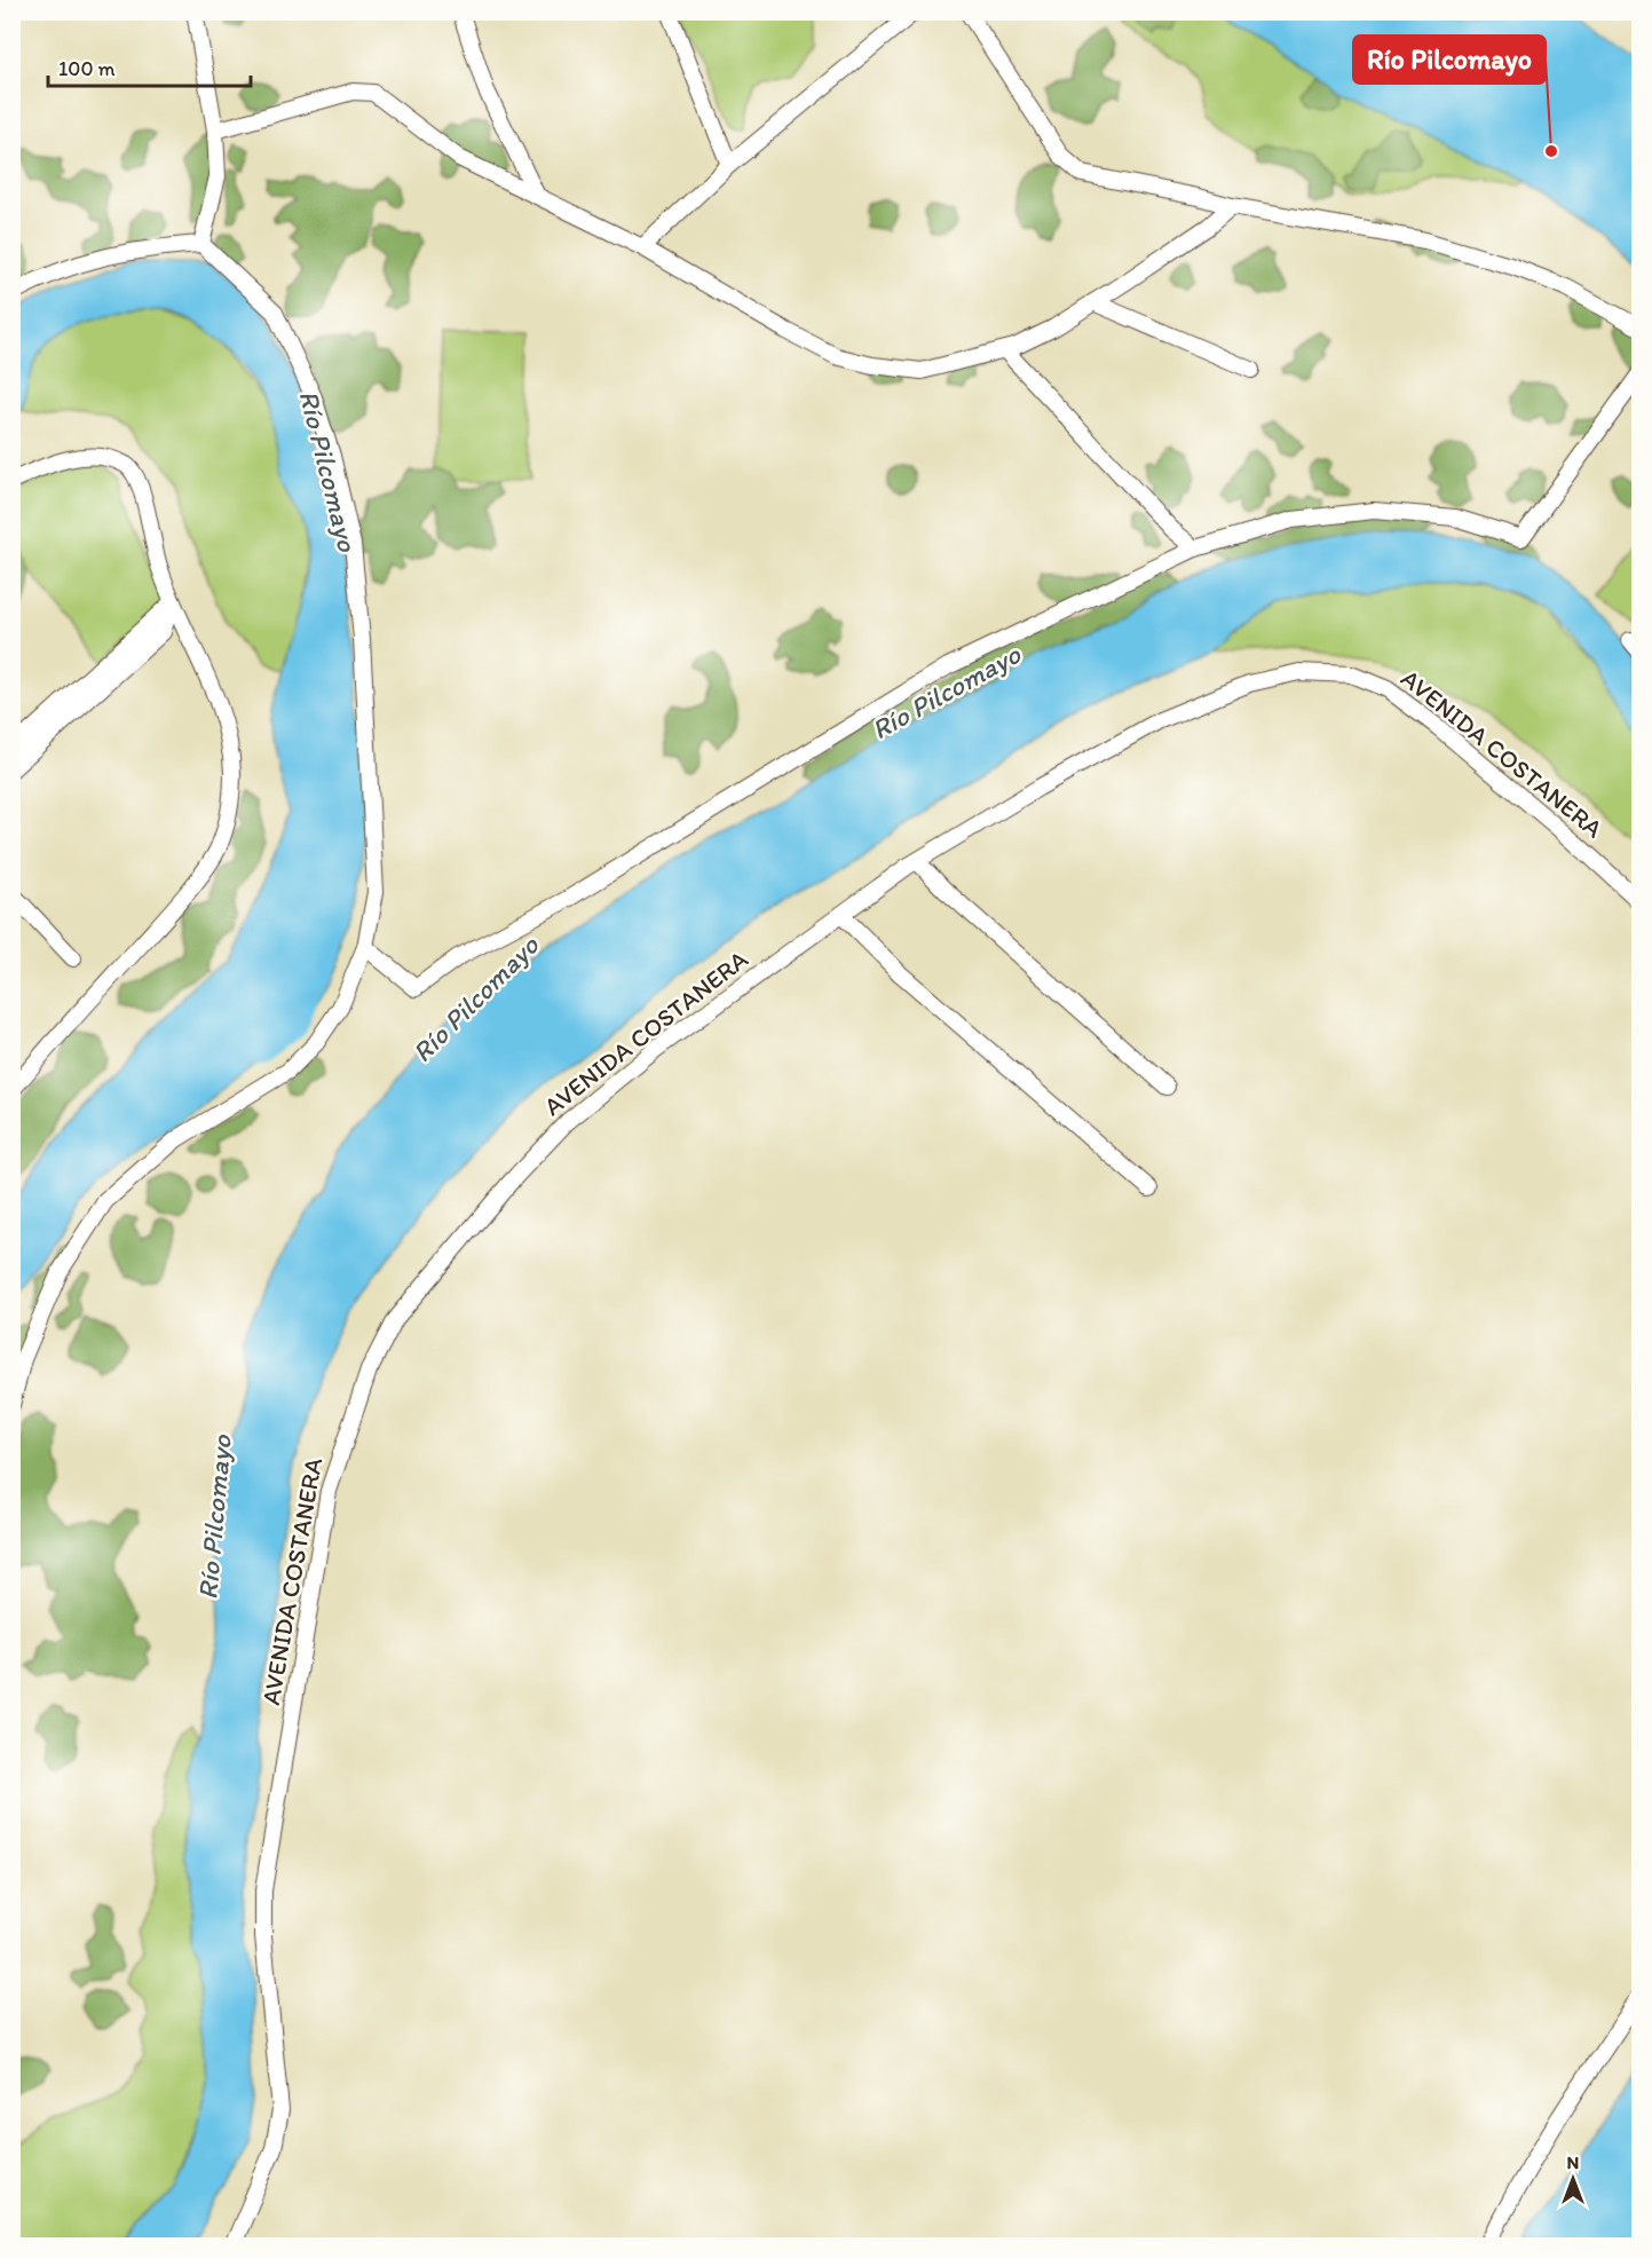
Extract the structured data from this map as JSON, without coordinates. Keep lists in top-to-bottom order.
{
  "streets": {
    "street": ["AVENIDA COSTANERA"]
  },
  "water": ["Río Pilcomayo"],
  "places": ["Río Pilcomayo"],
  "scale_bar": "100 m",
  "north": "top"
}
